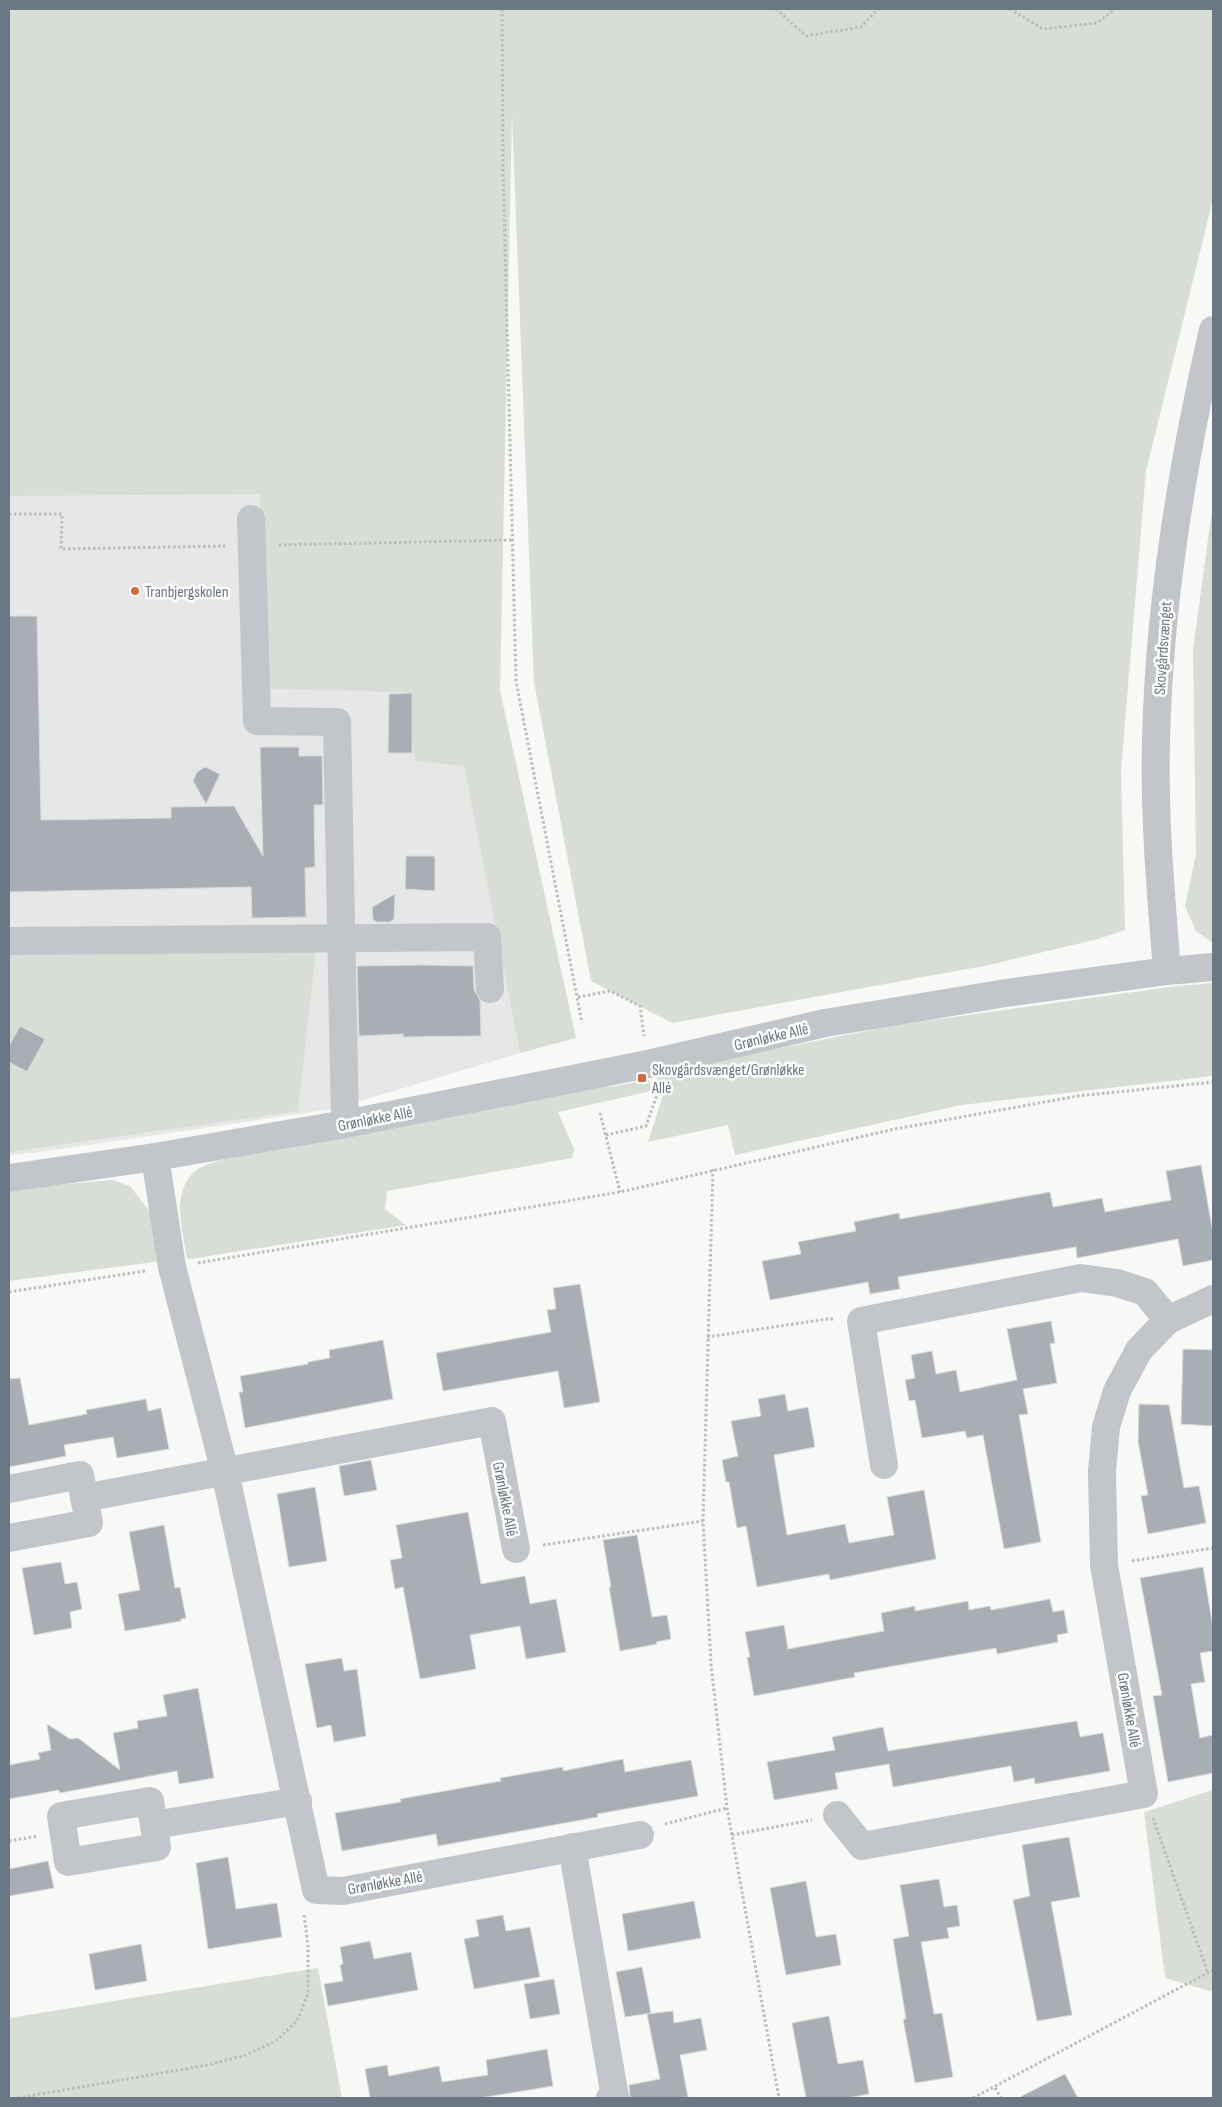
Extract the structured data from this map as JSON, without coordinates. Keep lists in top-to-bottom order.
{
  "streets": {
    "street": ["Skovgårdsvænget", "Grønløkke Allé"]
  },
  "crossings": [
    ["Skovgårdsvænget", "Grønløkke Allé"]
  ],
  "places": {
    "other": ["Tranbjergskolen"],
    "transit": ["Skovgårdsvænget/Grønløkke Allé"]
  }
}
